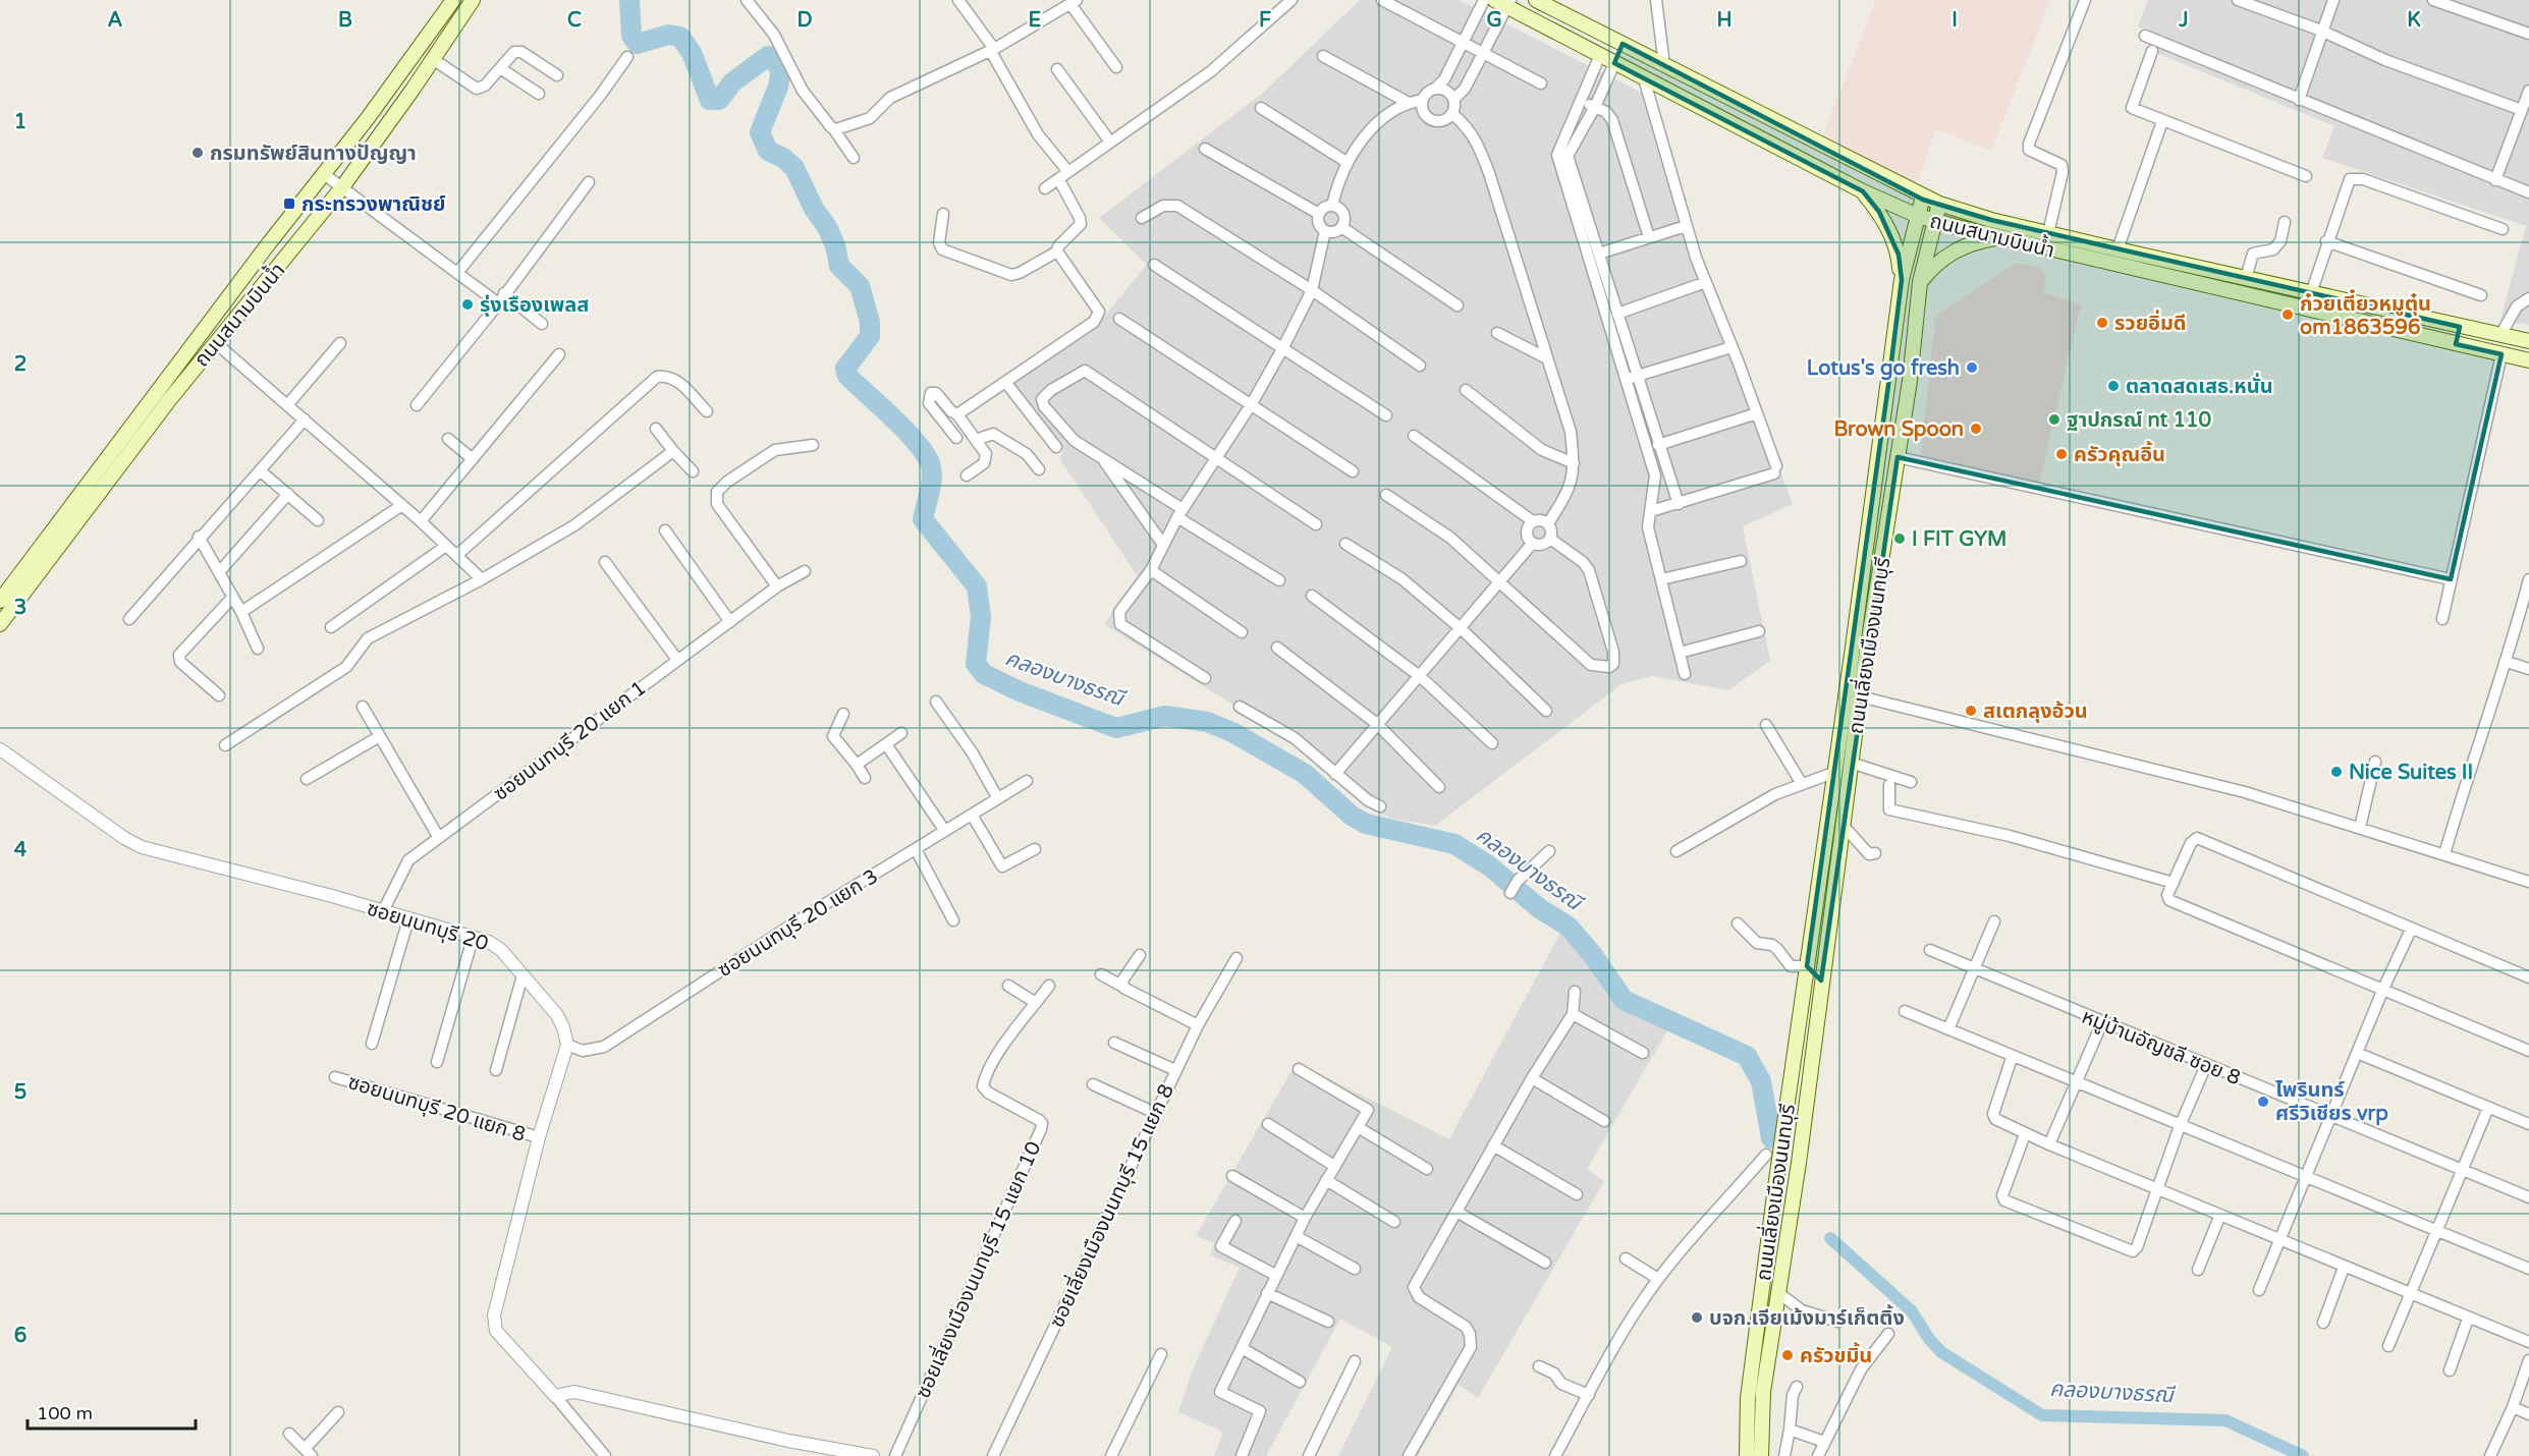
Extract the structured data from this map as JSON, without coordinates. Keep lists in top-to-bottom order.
{
  "streets": {
    "main road": ["ถนนสนามบินน้ำ", "ถนนเลี่ยงเมืองนนทบุรี"],
    "street": [
      "ซอยนนทบุรี 20 แยก 1",
      "ซอยนนทบุรี 20 แยก 3",
      "ซอยนนทบุรี 20",
      "หมู่บ้านอัญชลี ซอย 8",
      "ซอยนนทบุรี 20 แยก 8",
      "ซอยเลี่ยงเมืองนนทบุรี 15 แยก 8",
      "ซอยเลี่ยงเมืองนนทบุรี 15 แยก 10"
    ]
  },
  "crossings": [
    ["ถนนสนามบินน้ำ", "ถนนเลี่ยงเมืองนนทบุรี"],
    ["ซอยนนทบุรี 20 แยก 1", "ซอยนนทบุรี 20"],
    ["ซอยนนทบุรี 20 แยก 3", "ซอยนนทบุรี 20"]
  ],
  "water": ["คลองบางธรณี"],
  "places": {
    "other": [
      "กรมทรัพย์สินทางปัญญา",
      "รุ่งเรืองเพลส",
      "ก๋วยเตี๋ยวหมูตุ๋น om1863596",
      "รวยอิ่มดี",
      "Lotus's go fresh",
      "ตลาดสดเสธ.หนั่น",
      "ฐาปกรณ์ nt 110",
      "Brown Spoon",
      "ครัวคุณอิ้น",
      "I FIT GYM",
      "สเตกลุงอ้วน",
      "Nice Suites II",
      "ไพรินทร์ ศรีวิเชียร vrp",
      "บจก.เจียเม้งมาร์เก็ตติ้ง",
      "ครัวขมิ้น"
    ],
    "transit": ["กระทรวงพาณิชย์"]
  },
  "scale_bar": "100 m",
  "grid": {
    "columns": [
      "A",
      "B",
      "C",
      "D",
      "E",
      "F",
      "G",
      "H",
      "I",
      "J",
      "K"
    ],
    "rows": [
      "1",
      "2",
      "3",
      "4",
      "5",
      "6"
    ]
  }
}
